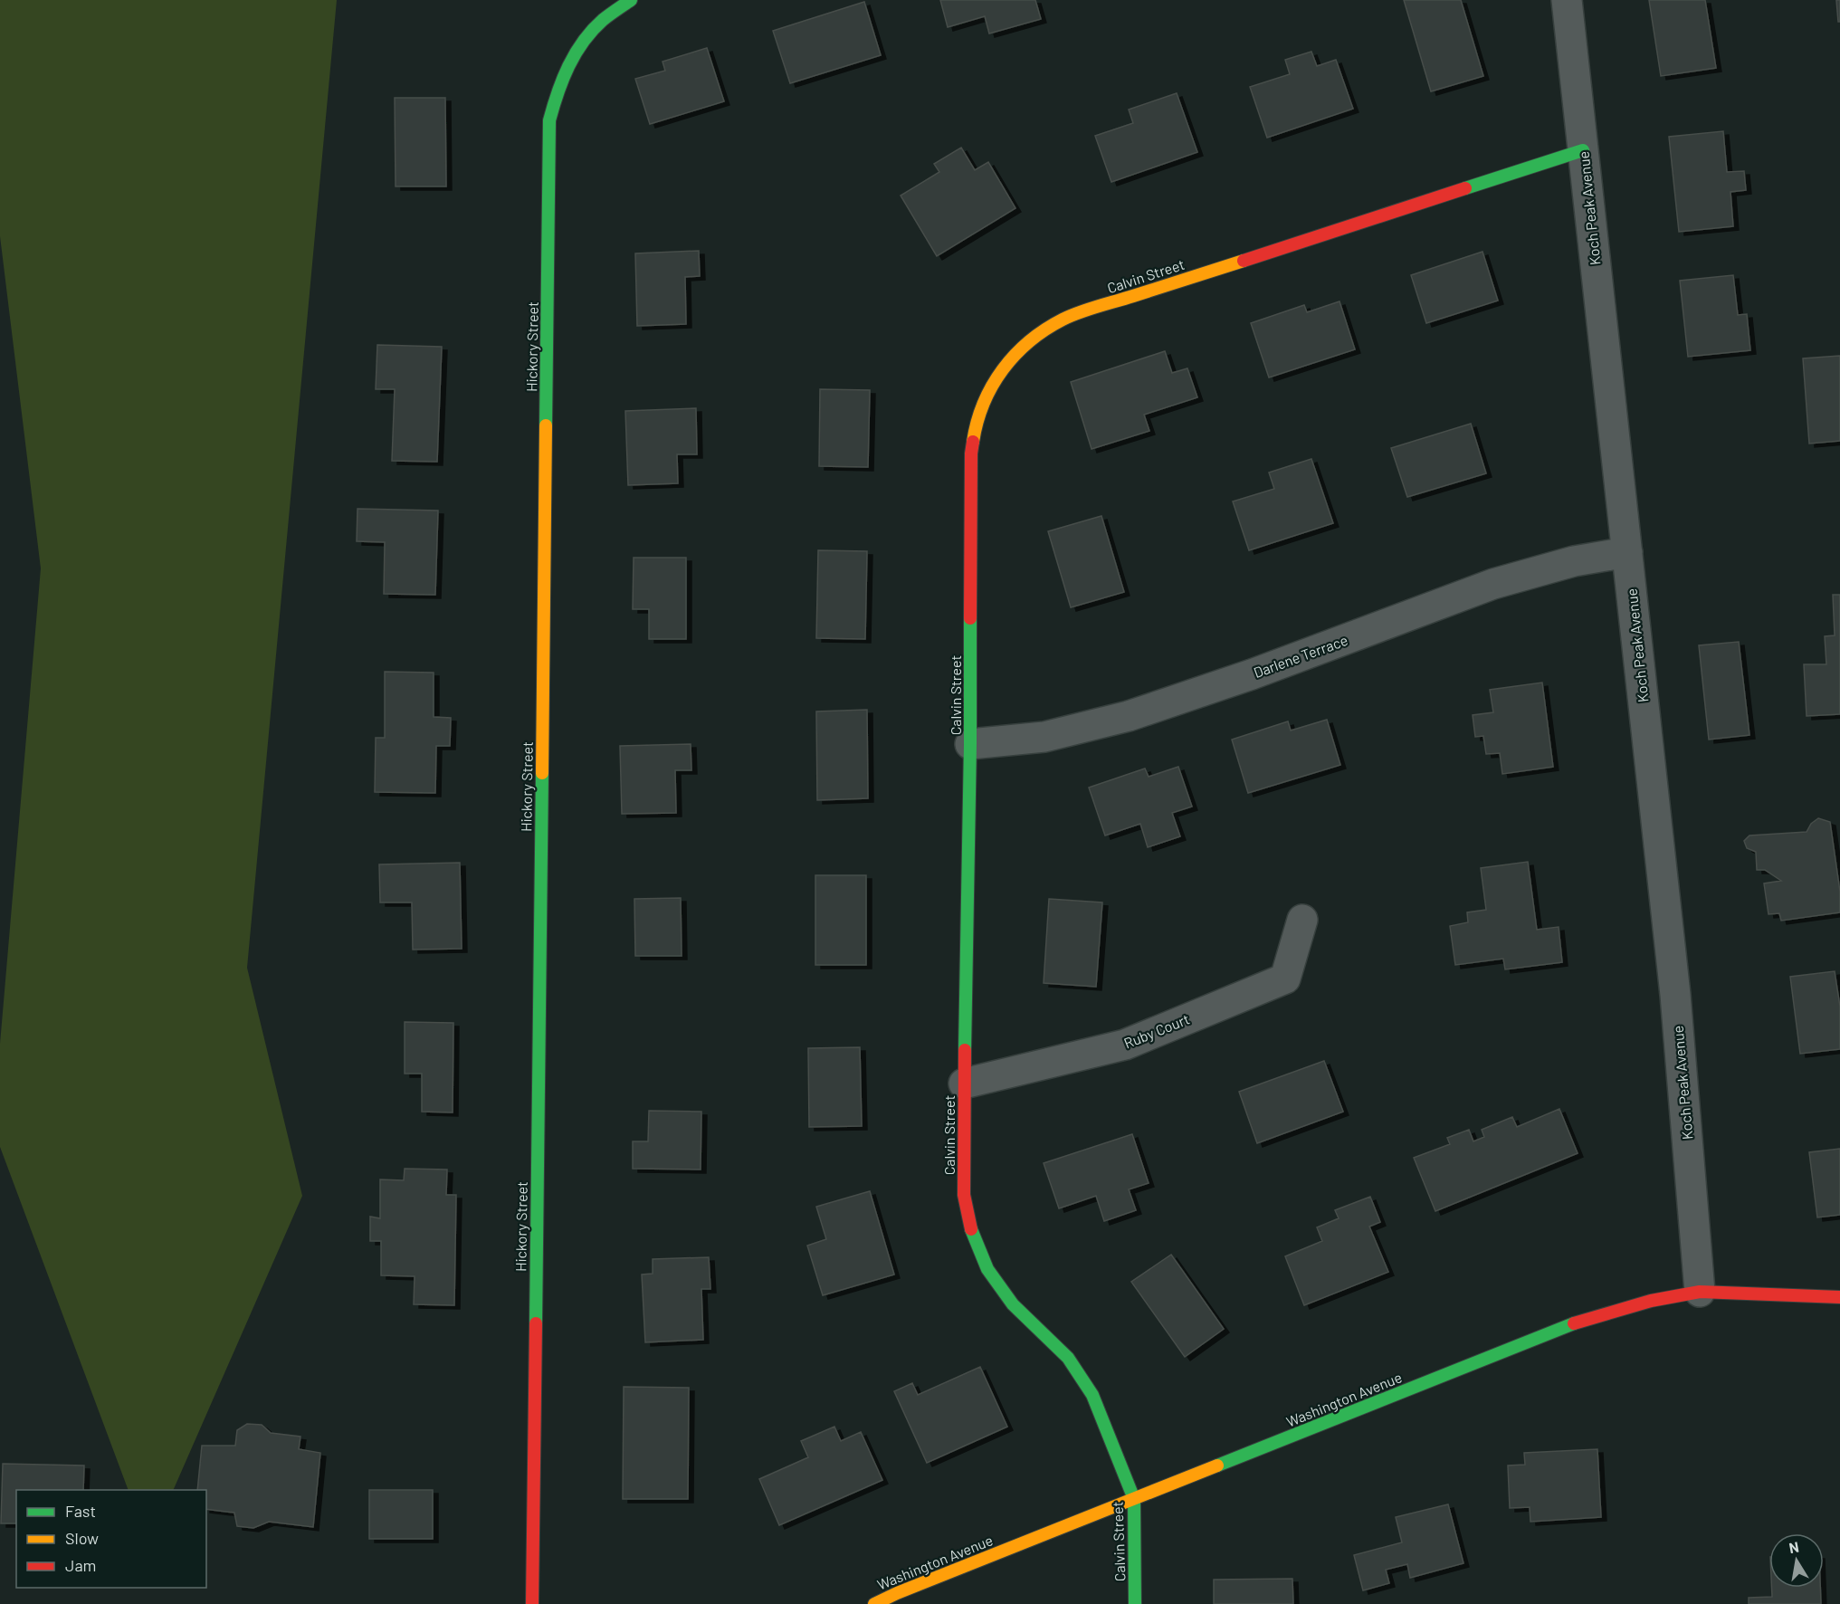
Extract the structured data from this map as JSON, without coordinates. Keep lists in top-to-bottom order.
{
  "streets": {
    "street": [
      "Koch Peak Avenue",
      "Calvin Street",
      "Hickory Street",
      "Darlene Terrace",
      "Ruby Court",
      "Washington Avenue"
    ]
  },
  "crossings": [
    ["Koch Peak Avenue", "Calvin Street"],
    ["Koch Peak Avenue", "Darlene Terrace"],
    ["Koch Peak Avenue", "Washington Avenue"],
    ["Calvin Street", "Darlene Terrace"],
    ["Calvin Street", "Ruby Court"],
    ["Calvin Street", "Washington Avenue"]
  ],
  "legend": ["Fast", "Slow", "Jam"],
  "north": "top"
}
